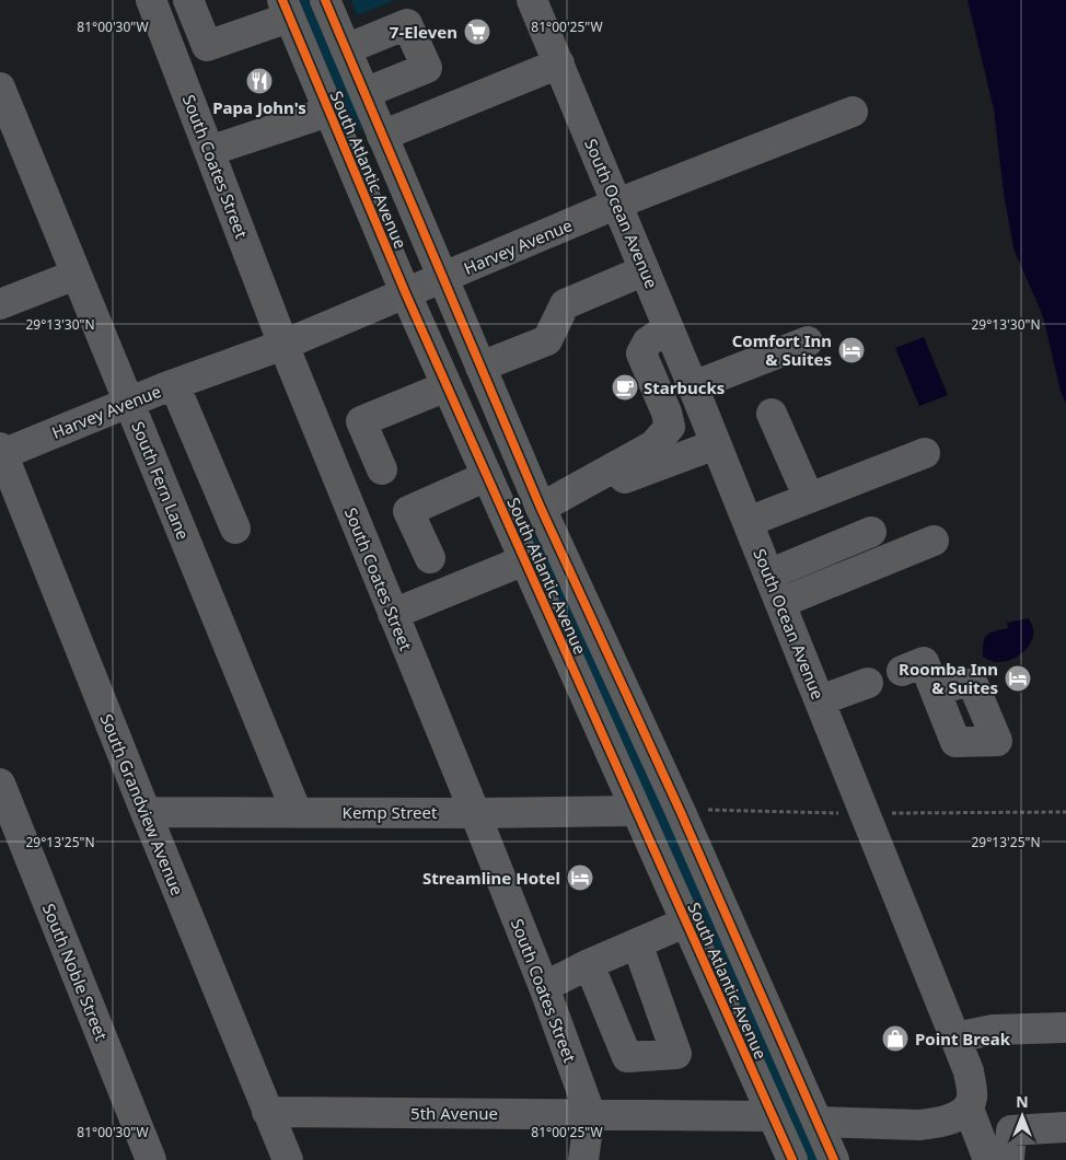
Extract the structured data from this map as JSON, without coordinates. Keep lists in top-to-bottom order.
{
  "streets": {
    "main road": ["South Atlantic Avenue"],
    "street": [
      "South Coates Street",
      "South Ocean Avenue",
      "Harvey Avenue",
      "South Fern Lane",
      "South Grandview Avenue",
      "Kemp Street",
      "South Noble Street",
      "5th Avenue"
    ]
  },
  "crossings": [
    ["South Coates Street", "Harvey Avenue"],
    ["South Coates Street", "Kemp Street"],
    ["South Coates Street", "5th Avenue"],
    ["South Atlantic Avenue", "Harvey Avenue"],
    ["South Atlantic Avenue", "Kemp Street"],
    ["South Atlantic Avenue", "5th Avenue"],
    ["South Ocean Avenue", "Harvey Avenue"],
    ["Harvey Avenue", "South Fern Lane"],
    ["Harvey Avenue", "South Grandview Avenue"],
    ["South Fern Lane", "Kemp Street"],
    ["South Grandview Avenue", "Kemp Street"],
    ["South Grandview Avenue", "5th Avenue"]
  ],
  "places": {
    "supermarket": ["7-Eleven"],
    "restaurant": ["Papa John's"],
    "hotel": ["Comfort Inn & Suites", "Roomba Inn & Suites", "Streamline Hotel"],
    "cafe": ["Starbucks"],
    "shop": ["Point Break"]
  },
  "north": "top",
  "coordinates": [
    "81°00'30\"W",
    "81°00'25\"W",
    "29°13'30\"N",
    "29°13'25\"N"
  ]
}
